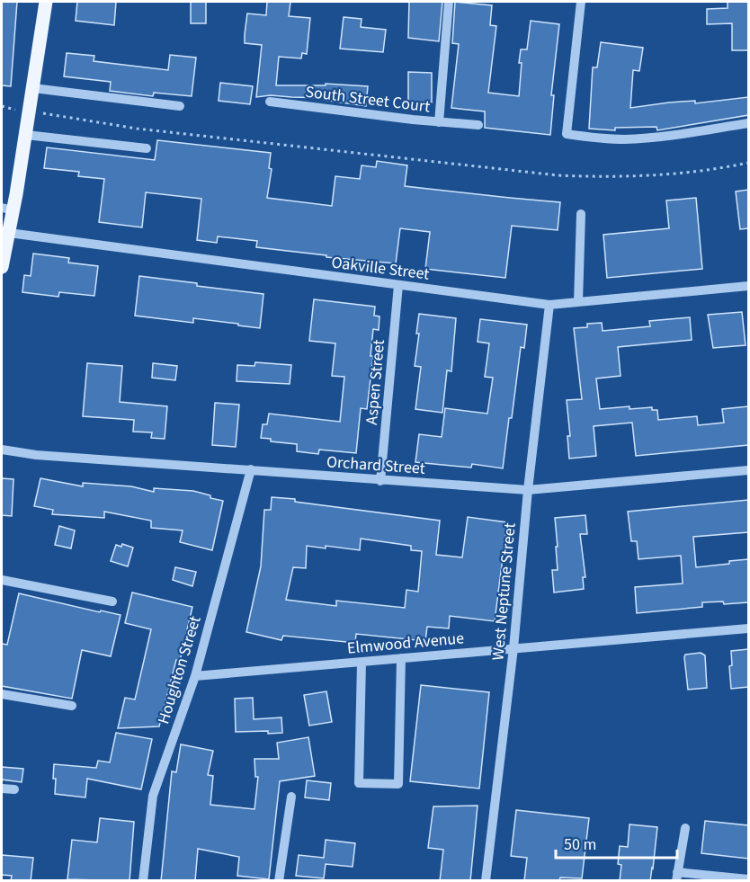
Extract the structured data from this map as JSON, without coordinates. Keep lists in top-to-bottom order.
{
  "streets": {
    "street": [
      "South Street Court",
      "Oakville Street",
      "Aspen Street",
      "Orchard Street",
      "West Neptune Street",
      "Elmwood Avenue",
      "Houghton Street"
    ]
  },
  "crossings": [
    ["Oakville Street", "Aspen Street"],
    ["Oakville Street", "West Neptune Street"],
    ["Aspen Street", "Orchard Street"],
    ["Orchard Street", "West Neptune Street"],
    ["Orchard Street", "Houghton Street"],
    ["West Neptune Street", "Elmwood Avenue"],
    ["Elmwood Avenue", "Houghton Street"]
  ],
  "scale_bar": "50 m"
}
